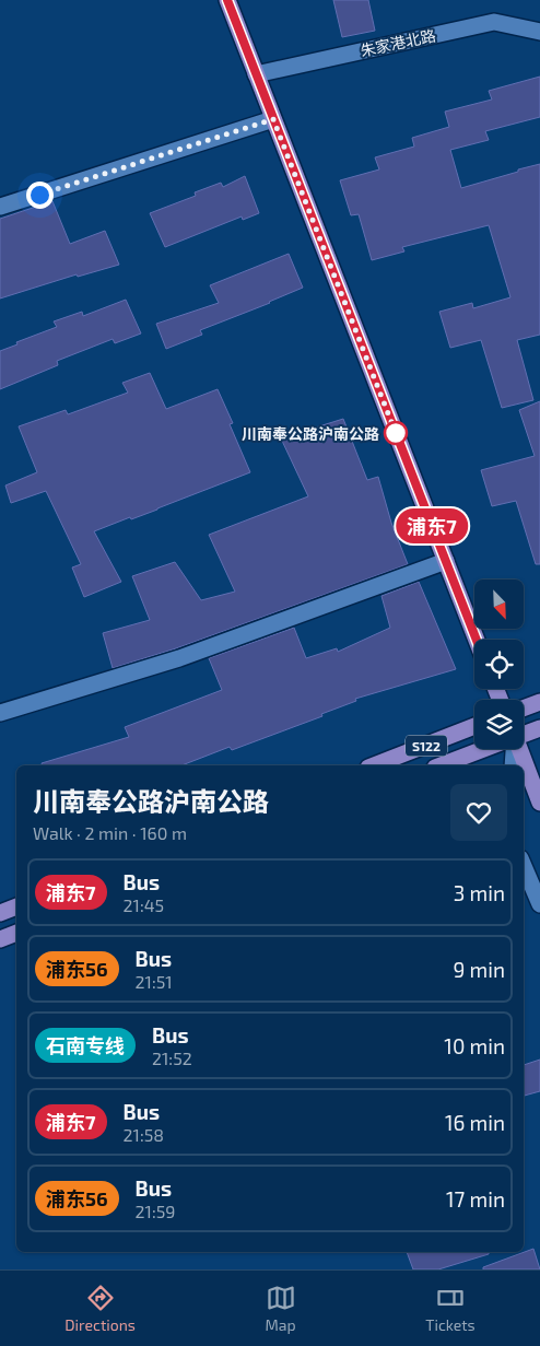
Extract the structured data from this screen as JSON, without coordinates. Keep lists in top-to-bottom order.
{
  "streets": {
    "main road": ["S122"],
    "street": ["朱家港北路"]
  },
  "places": ["川南奉公路沪南公路"],
  "lines": ["bus line 浦东7"],
  "north": "bottom right",
  "page": {
    "on_map": "浦东7",
    "heading": ["川南奉公路沪南公路", "Walk · 2 min · 160 m"],
    "list": [
      {
        "mark": "浦东7",
        "name": "Bus",
        "note": "21:45",
        "value": "3 min"
      },
      {
        "mark": "浦东56",
        "name": "Bus",
        "note": "21:51",
        "value": "9 min"
      },
      {
        "mark": "石南专线",
        "name": "Bus",
        "note": "21:52",
        "value": "10 min"
      },
      {
        "mark": "浦东7",
        "name": "Bus",
        "note": "21:58",
        "value": "16 min"
      },
      {
        "mark": "浦东56",
        "name": "Bus",
        "note": "21:59",
        "value": "17 min"
      }
    ],
    "tabs": ["Directions", "Map", "Tickets"]
  }
}
